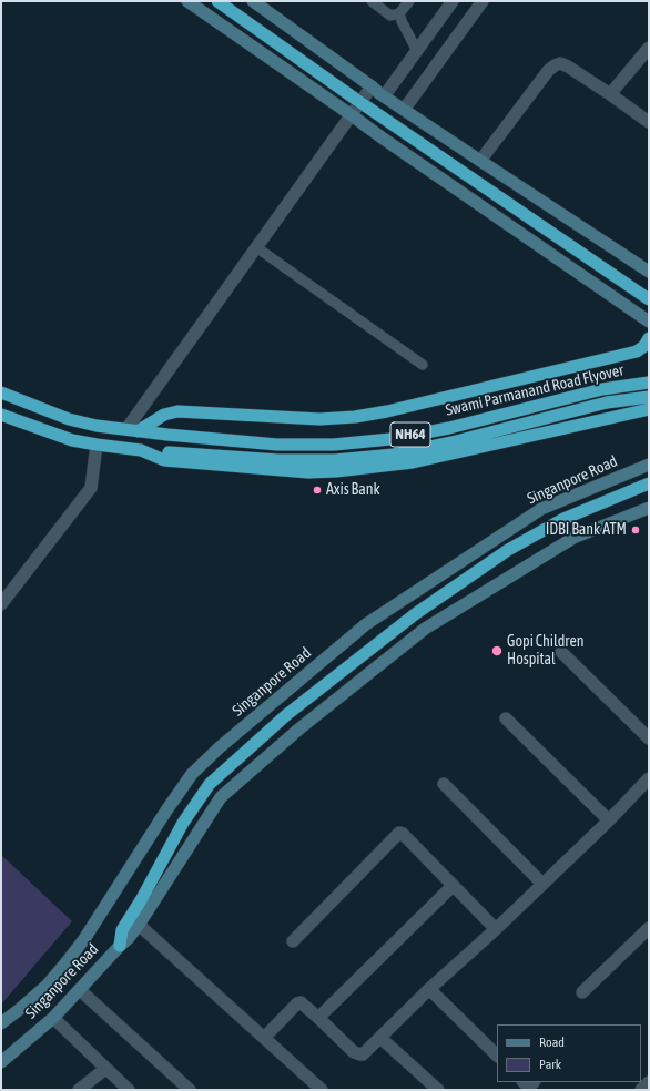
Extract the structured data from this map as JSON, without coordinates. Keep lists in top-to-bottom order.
{
  "streets": {
    "highway": ["Swami Parmanand Road Flyover", "NH64"],
    "main road": ["Singanpore Road"]
  },
  "crossings": [
    ["Swami Parmanand Road Flyover", "NH64"]
  ],
  "places": ["Axis Bank", "IDBI Bank ATM", "Gopi Children Hospital"],
  "legend": ["Road", "Park"]
}
